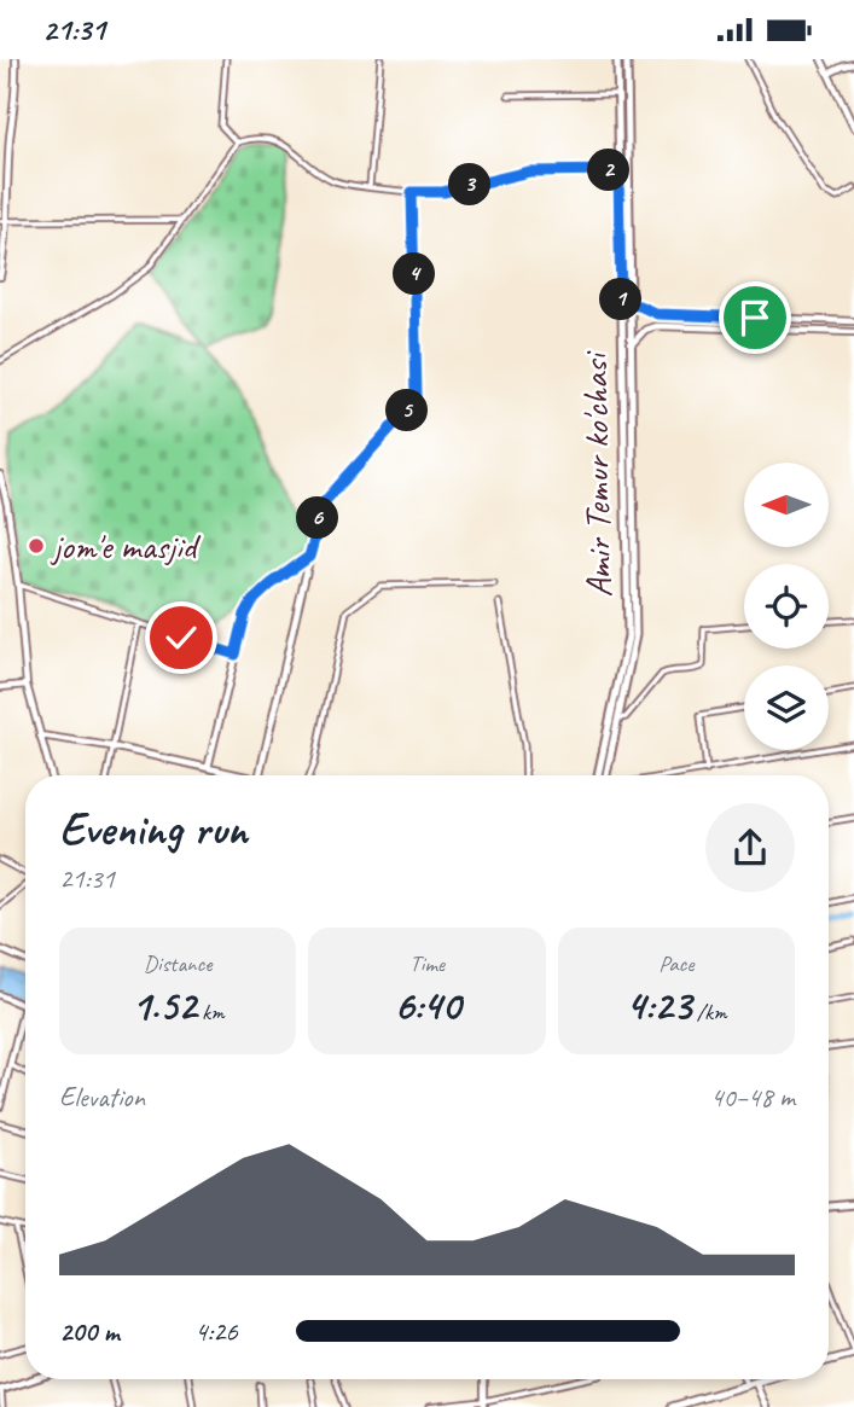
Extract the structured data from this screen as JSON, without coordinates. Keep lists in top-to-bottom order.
{
  "streets": {
    "main road": ["Amir Temur ko'chasi"]
  },
  "places": ["jom'e masjid"],
  "north": "left",
  "page": {
    "status": "21:31",
    "pins": [
      "2",
      "3",
      "4",
      "1",
      "5",
      "6"
    ],
    "heading": ["Evening run", "21:31"],
    "stats": [
      ["Distance", "1.52 km"],
      ["Time", "6:40"],
      ["Pace", "4:23 /km"]
    ],
    "chart": ["Elevation", "40–48 m"],
    "list": [
      {
        "name": "200 m",
        "note": "4:26"
      }
    ]
  }
}
